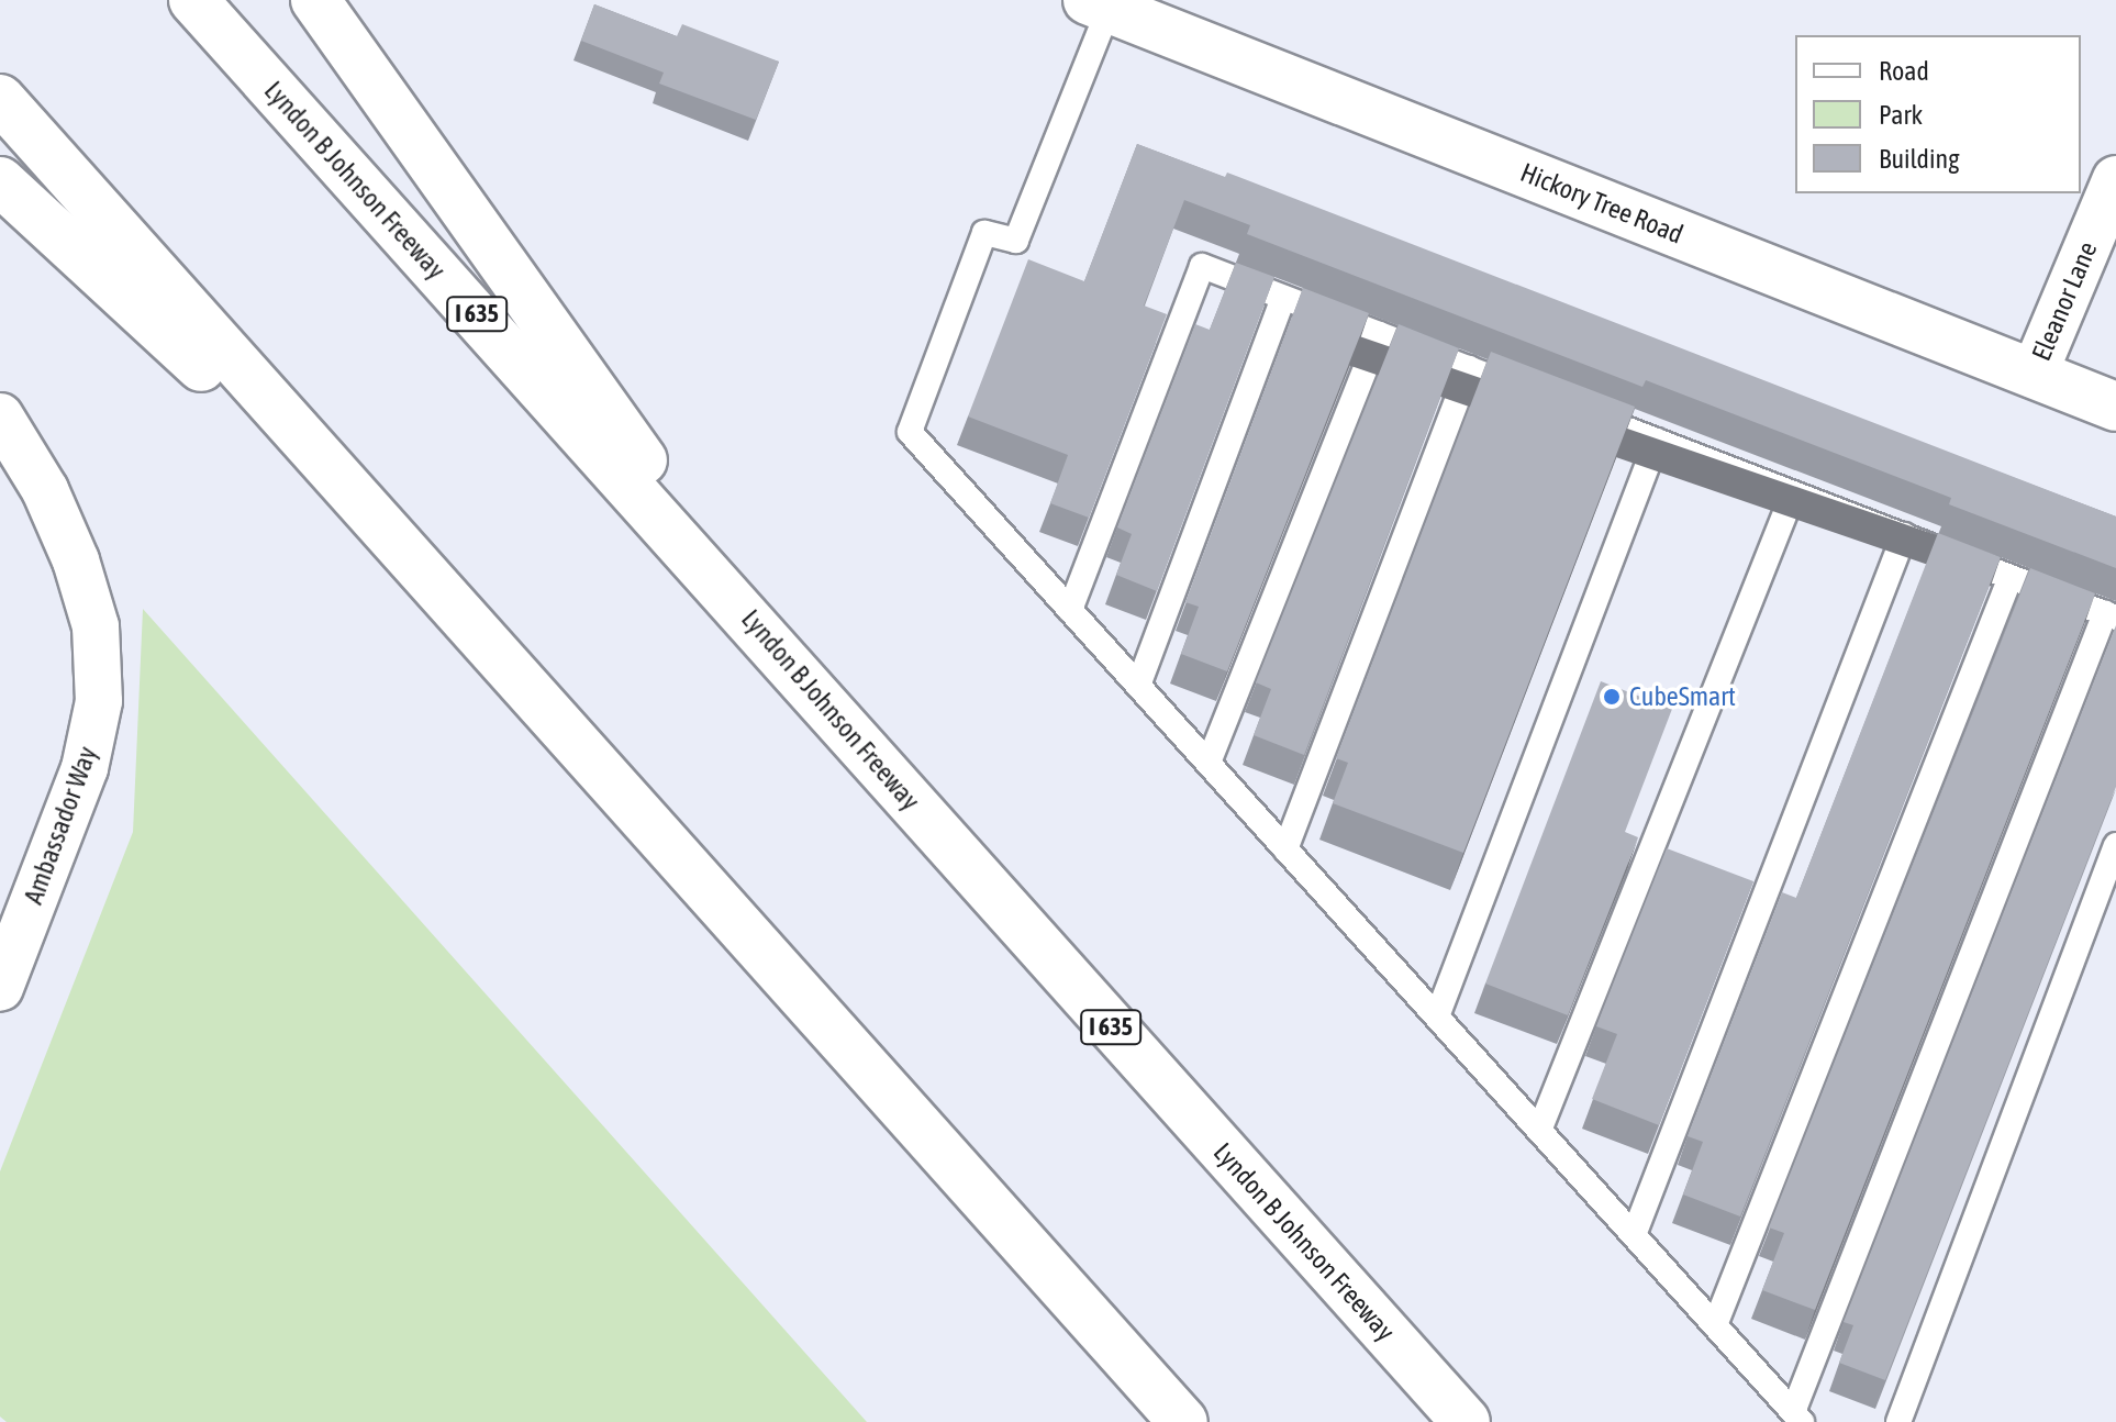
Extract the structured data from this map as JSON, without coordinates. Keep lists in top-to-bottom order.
{
  "streets": {
    "main road": ["Lyndon B Johnson Freeway", "Hickory Tree Road", "I 635"],
    "street": ["Eleanor Lane", "Ambassador Way"]
  },
  "crossings": [
    ["Hickory Tree Road", "Eleanor Lane"]
  ],
  "places": ["CubeSmart"],
  "legend": ["Road", "Park", "Building"]
}
